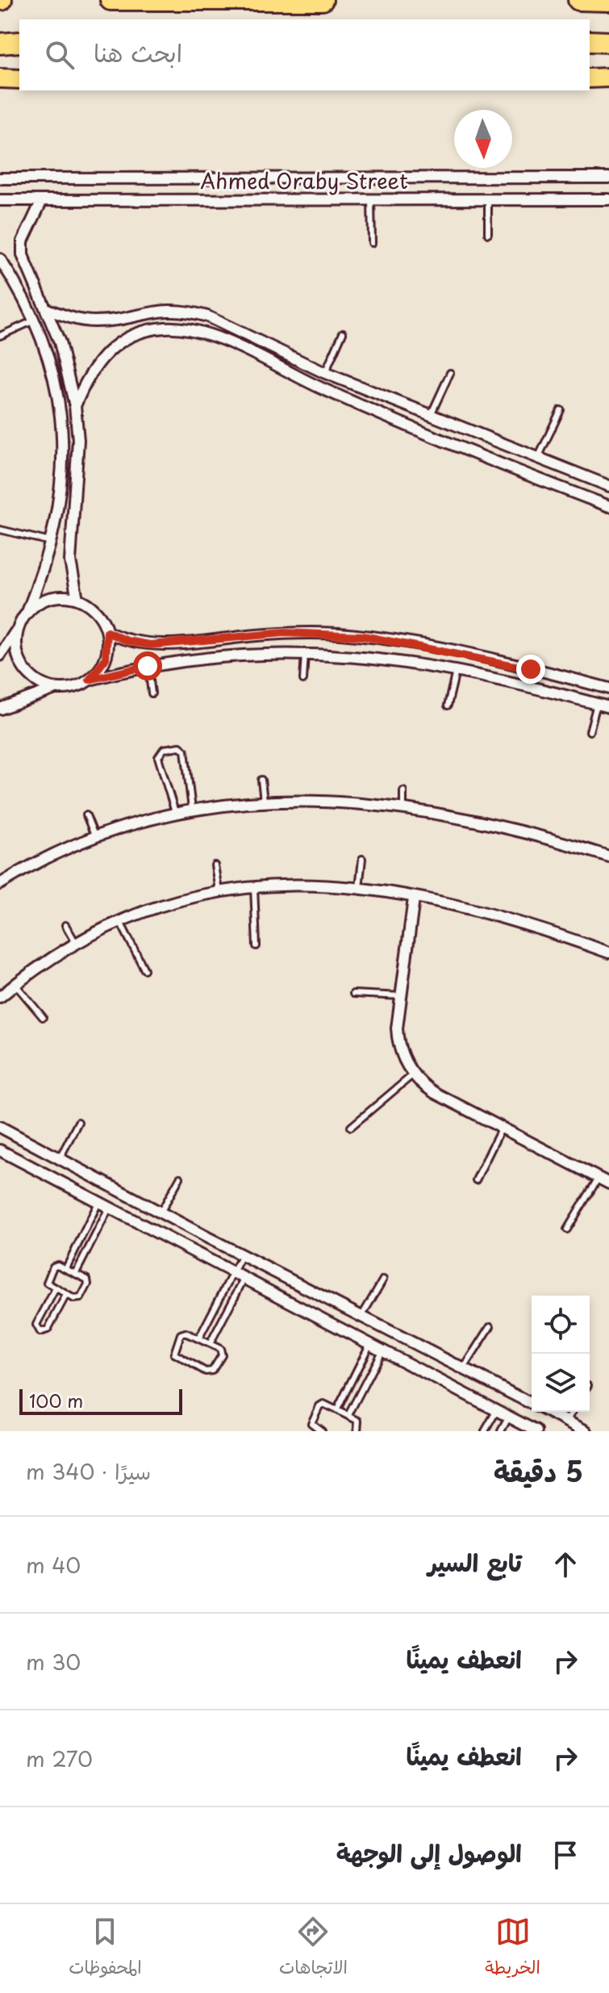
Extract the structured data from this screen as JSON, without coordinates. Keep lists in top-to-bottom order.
{
  "streets": {
    "street": ["Ahmed Oraby Street"]
  },
  "scale_bar": "100 m",
  "north": "bottom",
  "page": {
    "search": "ابحث هنا",
    "scale": "100 m",
    "heading": ["5 دقيقة", "سيرًا · 340 m"],
    "list": [
      ["تابع السير", "40 m"],
      ["انعطف يمينًا", "30 m"],
      ["انعطف يمينًا", "270 m"],
      "الوصول إلى الوجهة"
    ],
    "nav": ["الخريطة", "الاتجاهات", "المحفوظات"]
  }
}
